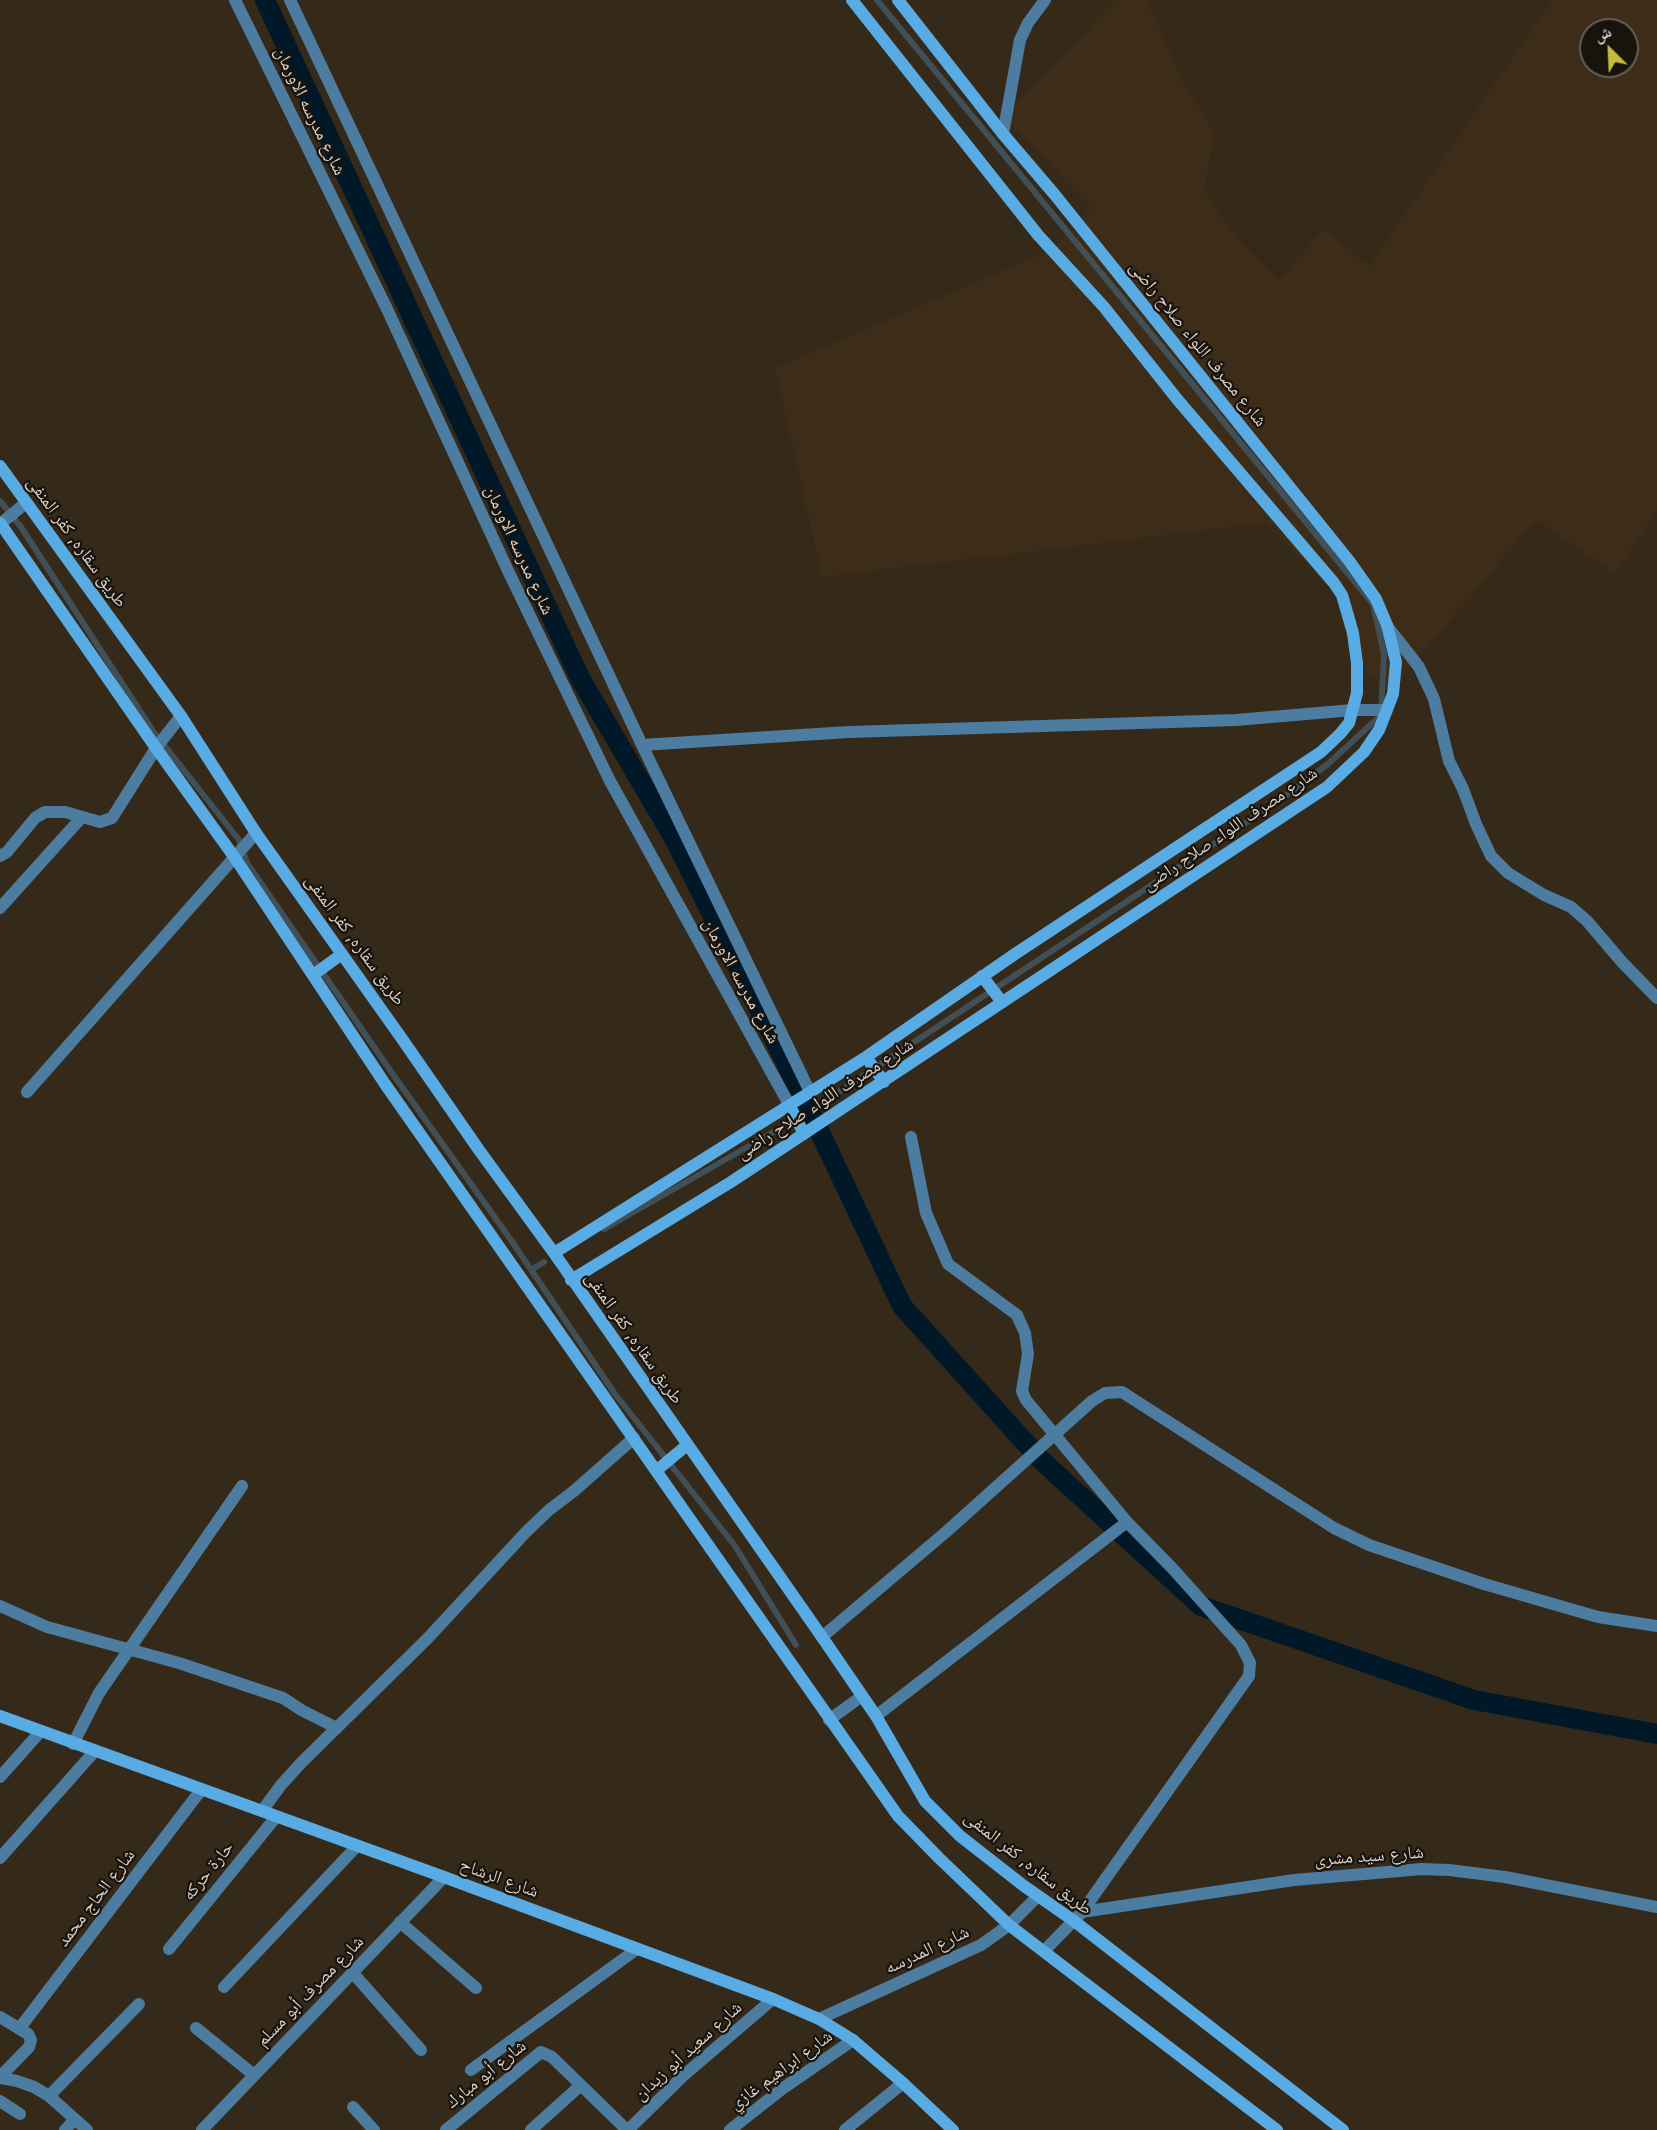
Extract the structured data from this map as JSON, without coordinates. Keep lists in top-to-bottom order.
{
  "streets": {
    "street": [
      "شارع مدرسه الاورمان",
      "شارع مصرف اللواء صلاح راضى",
      "طريق سقاره, كفر المنفى",
      "شارع سيد مشرى",
      "حارة حركه",
      "شارع الرشاح",
      "شارع الحاج محمد",
      "شارع المدرسه",
      "شارع مصرف أبو مسلم",
      "شارع سعيد أبو زيدان",
      "شارع ابراهيم غازي",
      "شارع أبو مبارك"
    ]
  },
  "crossings": [
    ["شارع مدرسه الاورمان", "شارع مصرف اللواء صلاح راضى"],
    ["شارع مصرف اللواء صلاح راضى", "طريق سقاره, كفر المنفى"],
    ["طريق سقاره, كفر المنفى", "شارع سيد مشرى"],
    ["طريق سقاره, كفر المنفى", "شارع المدرسه"],
    ["حارة حركه", "شارع الرشاح"],
    ["شارع الرشاح", "شارع الحاج محمد"],
    ["شارع الرشاح", "شارع المدرسه"],
    ["شارع الرشاح", "شارع مصرف أبو مسلم"],
    ["شارع الرشاح", "شارع سعيد أبو زيدان"],
    ["شارع الرشاح", "شارع ابراهيم غازي"],
    ["شارع سعيد أبو زيدان", "شارع أبو مبارك"]
  ],
  "north": "top left"
}
